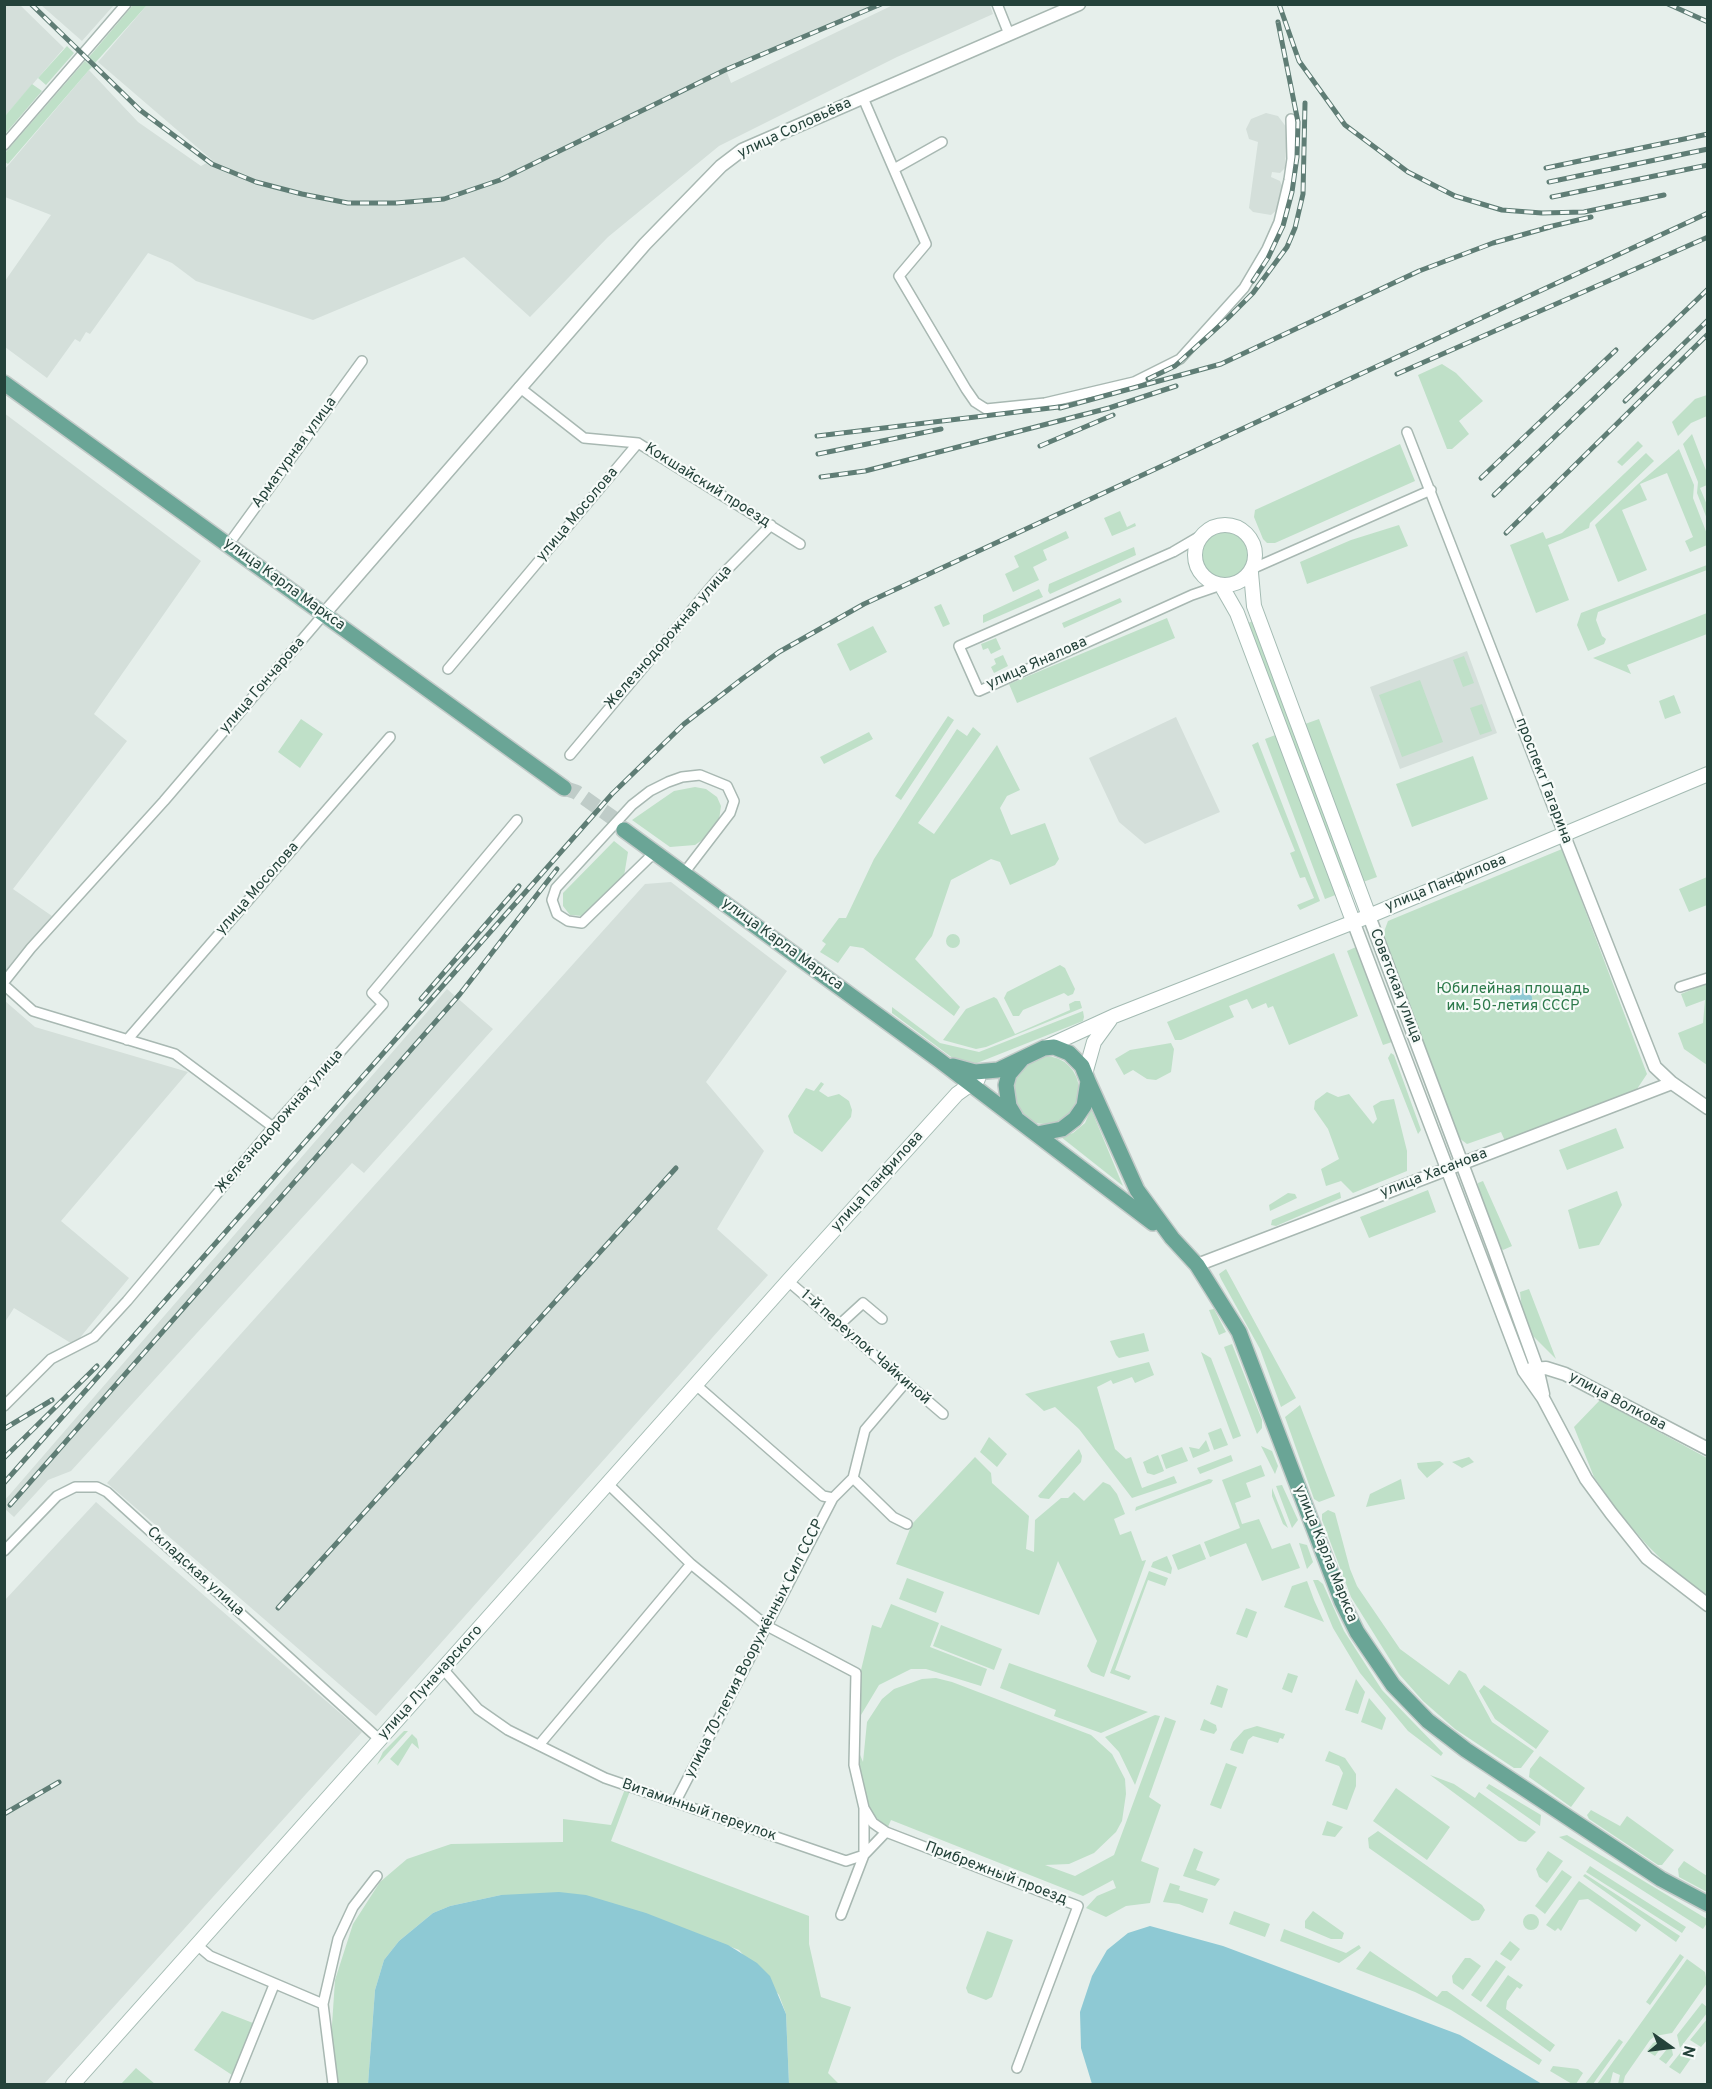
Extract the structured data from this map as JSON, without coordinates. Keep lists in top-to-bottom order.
{
  "streets": {
    "main road": [
      "улица Карла Маркса",
      "улица Панфилова",
      "Советская улица",
      "улица Луначарского"
    ],
    "street": [
      "улица Соловьёва",
      "Арматурная улица",
      "Кокшайский проезд",
      "улица Мосолова",
      "Железнодорожная улица",
      "улица Яналова",
      "улица Гончарова",
      "проспект Гагарина",
      "улица Хасанова",
      "1-й переулок Чайкиной",
      "улица Волкова",
      "Складская улица",
      "улица 70-летия Вооружённых Сил СССР",
      "Витаминный переулок",
      "Прибрежный проезд"
    ]
  },
  "crossings": [
    ["улица Соловьёва", "Кокшайский проезд"],
    ["улица Соловьёва", "улица Гончарова"],
    ["Арматурная улица", "улица Карла Маркса"],
    ["Кокшайский проезд", "улица Мосолова"],
    ["Кокшайский проезд", "Железнодорожная улица"],
    ["Кокшайский проезд", "улица Гончарова"],
    ["улица Мосолова", "улица Гончарова"],
    ["улица Карла Маркса", "улица Гончарова"],
    ["улица Карла Маркса", "улица Панфилова"],
    ["улица Карла Маркса", "улица Хасанова"],
    ["Железнодорожная улица", "улица Гончарова"],
    ["улица Яналова", "Советская улица"],
    ["проспект Гагарина", "улица Панфилова"],
    ["проспект Гагарина", "улица Хасанова"],
    ["улица Панфилова", "Советская улица"],
    ["улица Панфилова", "1-й переулок Чайкиной"],
    ["улица Панфилова", "улица Луначарского"],
    ["Советская улица", "улица Хасанова"],
    ["Советская улица", "улица Волкова"],
    ["1-й переулок Чайкиной", "улица Луначарского"],
    ["Складская улица", "улица Луначарского"],
    ["улица 70-летия Вооружённых Сил СССР", "Витаминный переулок"],
    ["улица Луначарского", "Витаминный переулок"]
  ],
  "parks": ["Юбилейная площадь им. 50-летия СССР"],
  "north": "right"
}
